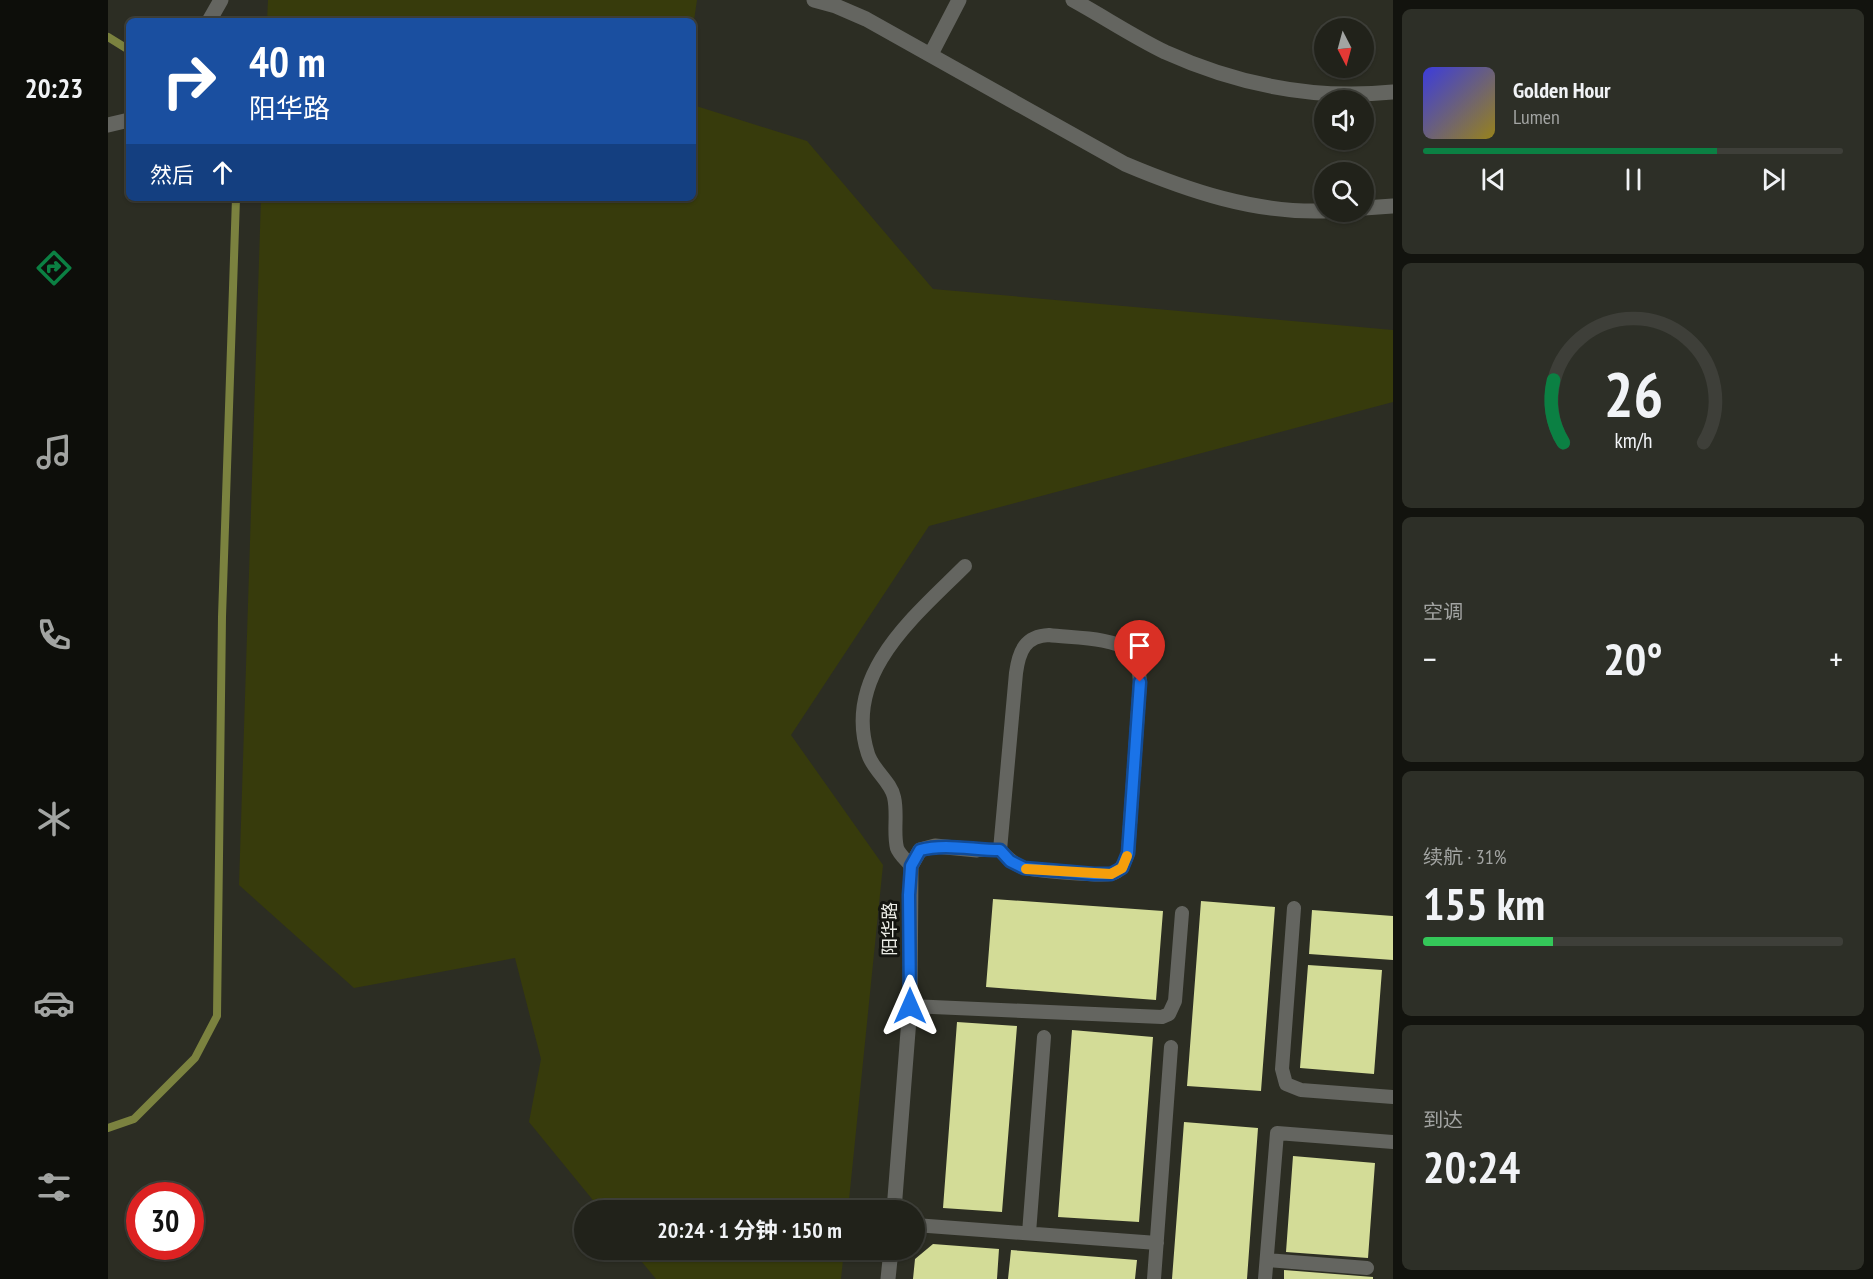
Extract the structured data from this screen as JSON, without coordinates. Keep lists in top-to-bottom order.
{
  "streets": {
    "street": ["阳华路"]
  },
  "north": "bottom",
  "page": {
    "tabs": "20:23",
    "turn": ["40 m", "阳华路"],
    "song": ["Golden Hour", "Lumen"],
    "then": "然后",
    "tile": [
      "空调",
      ["续航 · 31%", "155 km"],
      ["到达", "20:24"]
    ],
    "heat": ["−", "20°", "+"],
    "limit": "30",
    "trip": "20:24 · 1 分钟 · 150 m",
    "gauge": ["26", "km/h"]
  }
}
